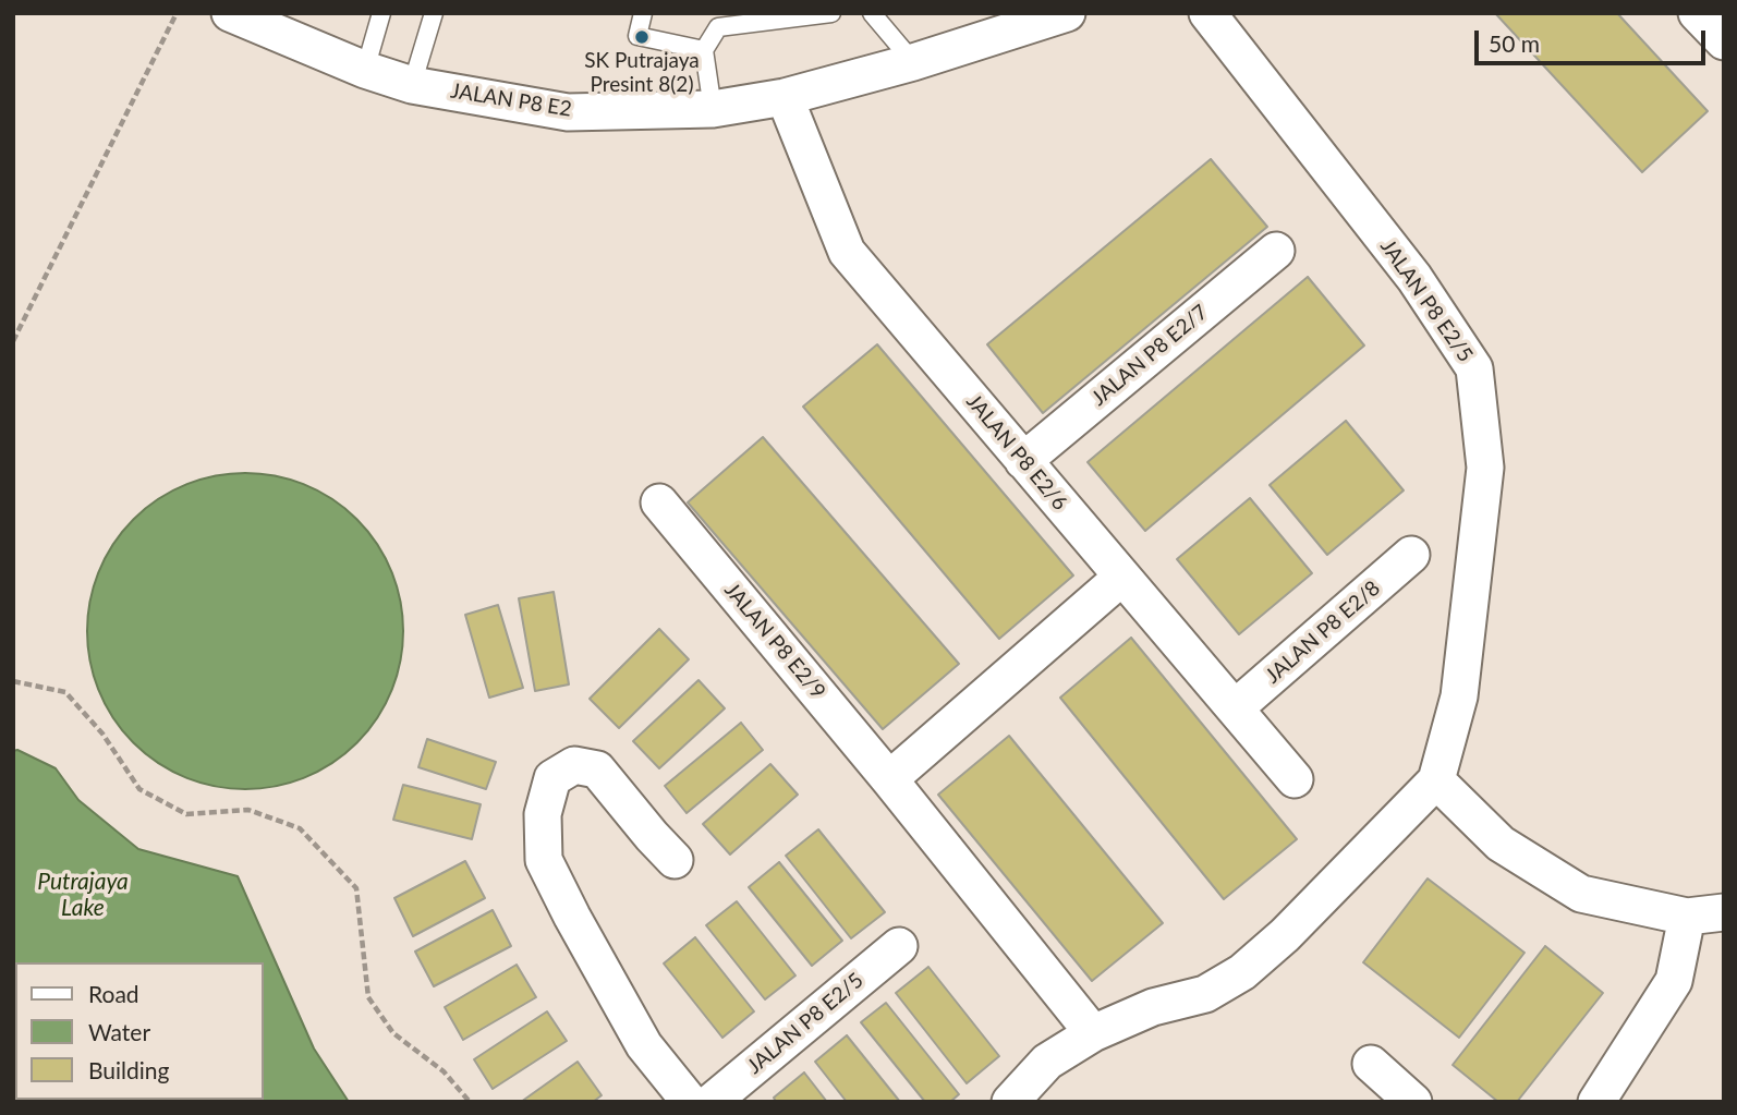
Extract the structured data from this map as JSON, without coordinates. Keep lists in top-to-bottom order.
{
  "streets": {
    "street": [
      "JALAN P8 E2",
      "JALAN P8 E2/5",
      "JALAN P8 E2/7",
      "JALAN P8 E2/6",
      "JALAN P8 E2/8",
      "JALAN P8 E2/9"
    ]
  },
  "crossings": [
    ["JALAN P8 E2", "JALAN P8 E2/6"],
    ["JALAN P8 E2/7", "JALAN P8 E2/6"],
    ["JALAN P8 E2/6", "JALAN P8 E2/8"]
  ],
  "water": ["Putrajaya Lake"],
  "places": ["SK Putrajaya Presint 8(2)"],
  "legend": ["Road", "Water", "Building"],
  "scale_bar": "50 m"
}
